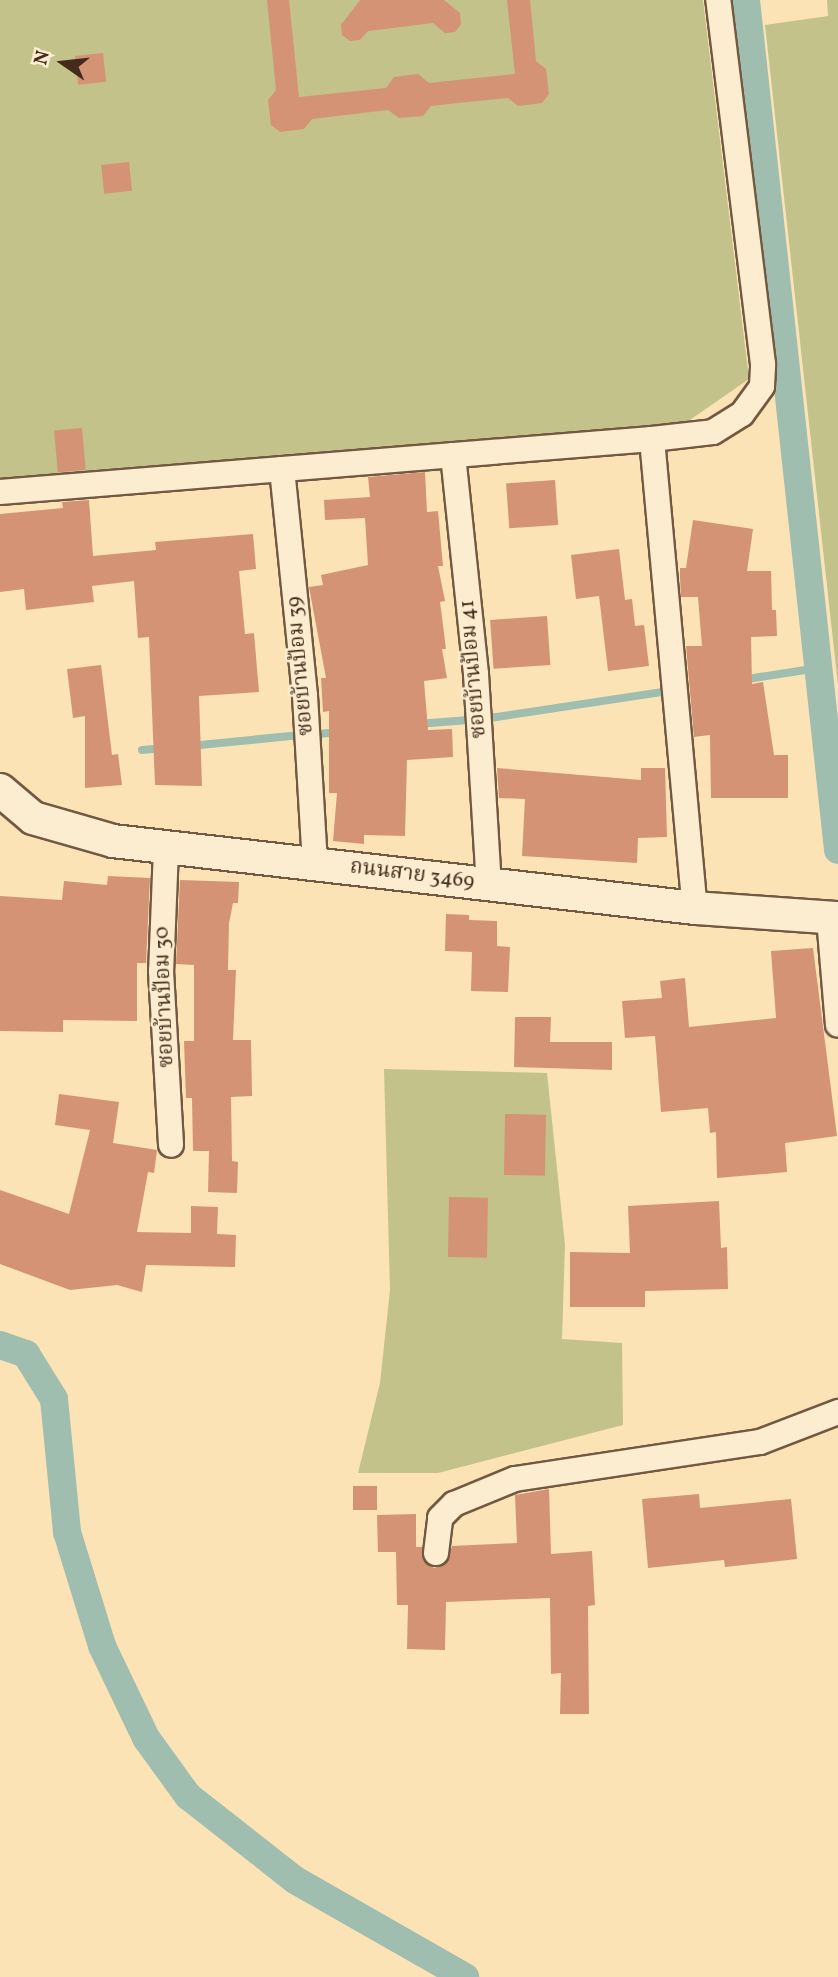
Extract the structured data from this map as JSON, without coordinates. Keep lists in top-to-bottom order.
{
  "streets": {
    "street": [
      "ซอยบ้านป้อม 39",
      "ซอยบ้านป้อม 41",
      "ถนนสาย 3469",
      "ซอยบ้านป้อม 30"
    ]
  },
  "crossings": [
    ["ซอยบ้านป้อม 39", "ถนนสาย 3469"],
    ["ซอยบ้านป้อม 41", "ถนนสาย 3469"],
    ["ถนนสาย 3469", "ซอยบ้านป้อม 30"]
  ],
  "north": "left"
}
